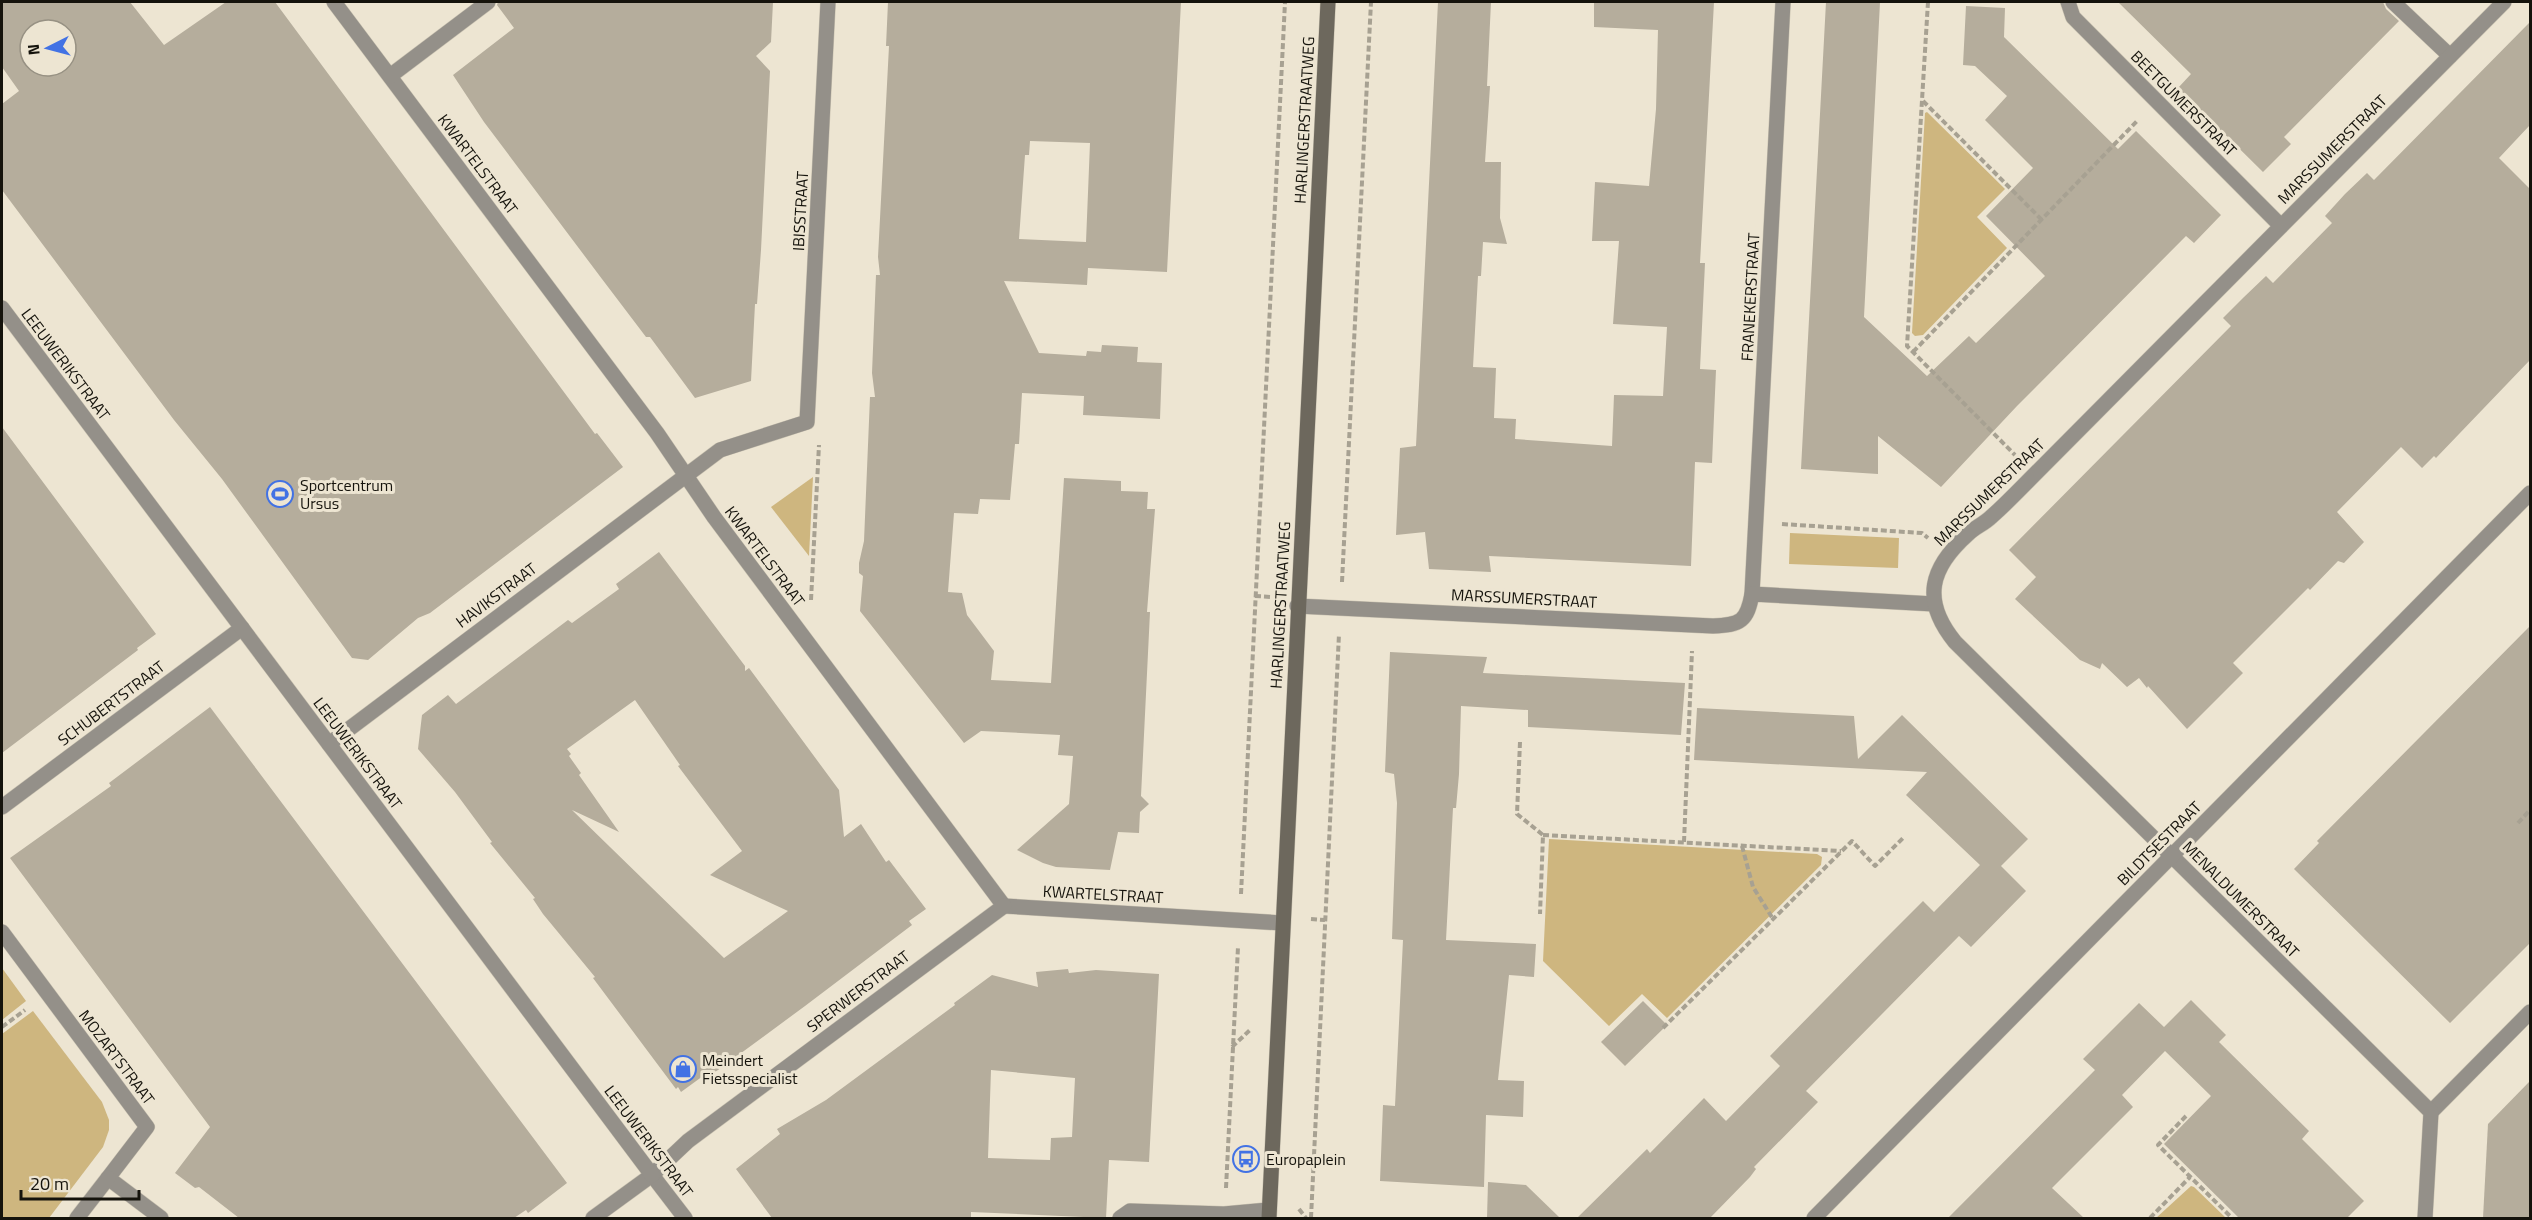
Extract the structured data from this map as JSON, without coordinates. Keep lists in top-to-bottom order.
{
  "streets": {
    "main road": ["HARLINGERSTRAATWEG"],
    "street": [
      "BEETGUMERSTRAAT",
      "MARSSUMERSTRAAT",
      "KWARTELSTRAAT",
      "IBISSTRAAT",
      "FRANEKERSTRAAT",
      "LEEUWERIKSTRAAT",
      "HAVIKSTRAAT",
      "SCHUBERTSTRAAT",
      "BILDTSESTRAAT",
      "MENALDUMERSTRAAT",
      "SPERWERSTRAAT",
      "MOZARTSTRAAT"
    ]
  },
  "crossings": [
    ["BEETGUMERSTRAAT", "MARSSUMERSTRAAT"],
    ["HARLINGERSTRAATWEG", "MARSSUMERSTRAAT"],
    ["HARLINGERSTRAATWEG", "KWARTELSTRAAT"],
    ["MARSSUMERSTRAAT", "FRANEKERSTRAAT"],
    ["MARSSUMERSTRAAT", "MENALDUMERSTRAAT"],
    ["KWARTELSTRAAT", "HAVIKSTRAAT"],
    ["KWARTELSTRAAT", "SPERWERSTRAAT"],
    ["LEEUWERIKSTRAAT", "HAVIKSTRAAT"],
    ["LEEUWERIKSTRAAT", "SCHUBERTSTRAAT"],
    ["LEEUWERIKSTRAAT", "SPERWERSTRAAT"],
    ["BILDTSESTRAAT", "MENALDUMERSTRAAT"]
  ],
  "places": {
    "sports": ["Sportcentrum Ursus"],
    "shop": ["Meindert Fietsspecialist"],
    "bus stop": ["Europaplein"]
  },
  "scale_bar": "20 m",
  "north": "left"
}
